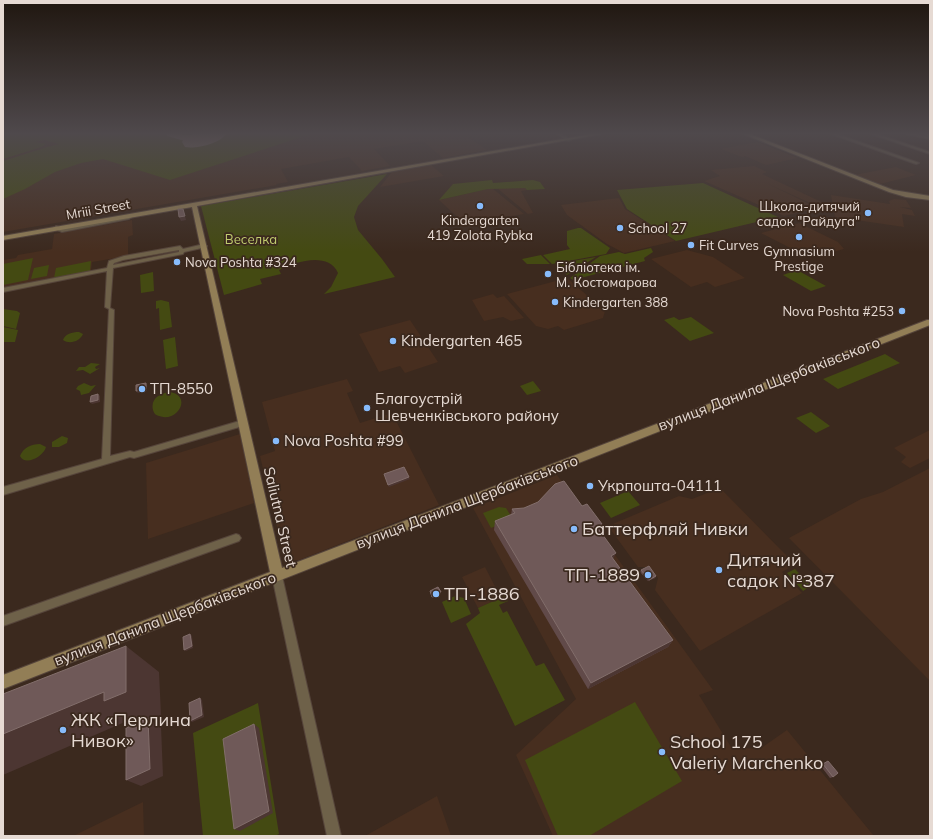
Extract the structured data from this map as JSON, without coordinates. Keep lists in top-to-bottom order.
{
  "streets": {
    "street": ["Mriii Street", "вулиця Данила Щербаківського", "Saliutna Street"]
  },
  "crossings": [
    ["Mriii Street", "Saliutna Street"],
    ["вулиця Данила Щербаківського", "Saliutna Street"]
  ],
  "parks": ["Веселка"],
  "places": [
    "Kindergarten 419 Zolota Rybka",
    "Школа-дитячий садок \"Райдуга\"",
    "School 27",
    "Gymnasium Prestige",
    "Fit Curves",
    "Nova Poshta #324",
    "Бібліотека ім. М. Костомарова",
    "Kindergarten 388",
    "Nova Poshta #253",
    "Kindergarten 465",
    "ТП-8550",
    "Благоустрій Шевченківського району",
    "Nova Poshta #99",
    "Укрпошта-04111",
    "Баттерфляй Нивки",
    "Дитячий садок №387",
    "ТП-1889",
    "ТП-1886",
    "ЖК «Перлина Нивок»",
    "School 175 Valeriy Marchenko"
  ]
}
